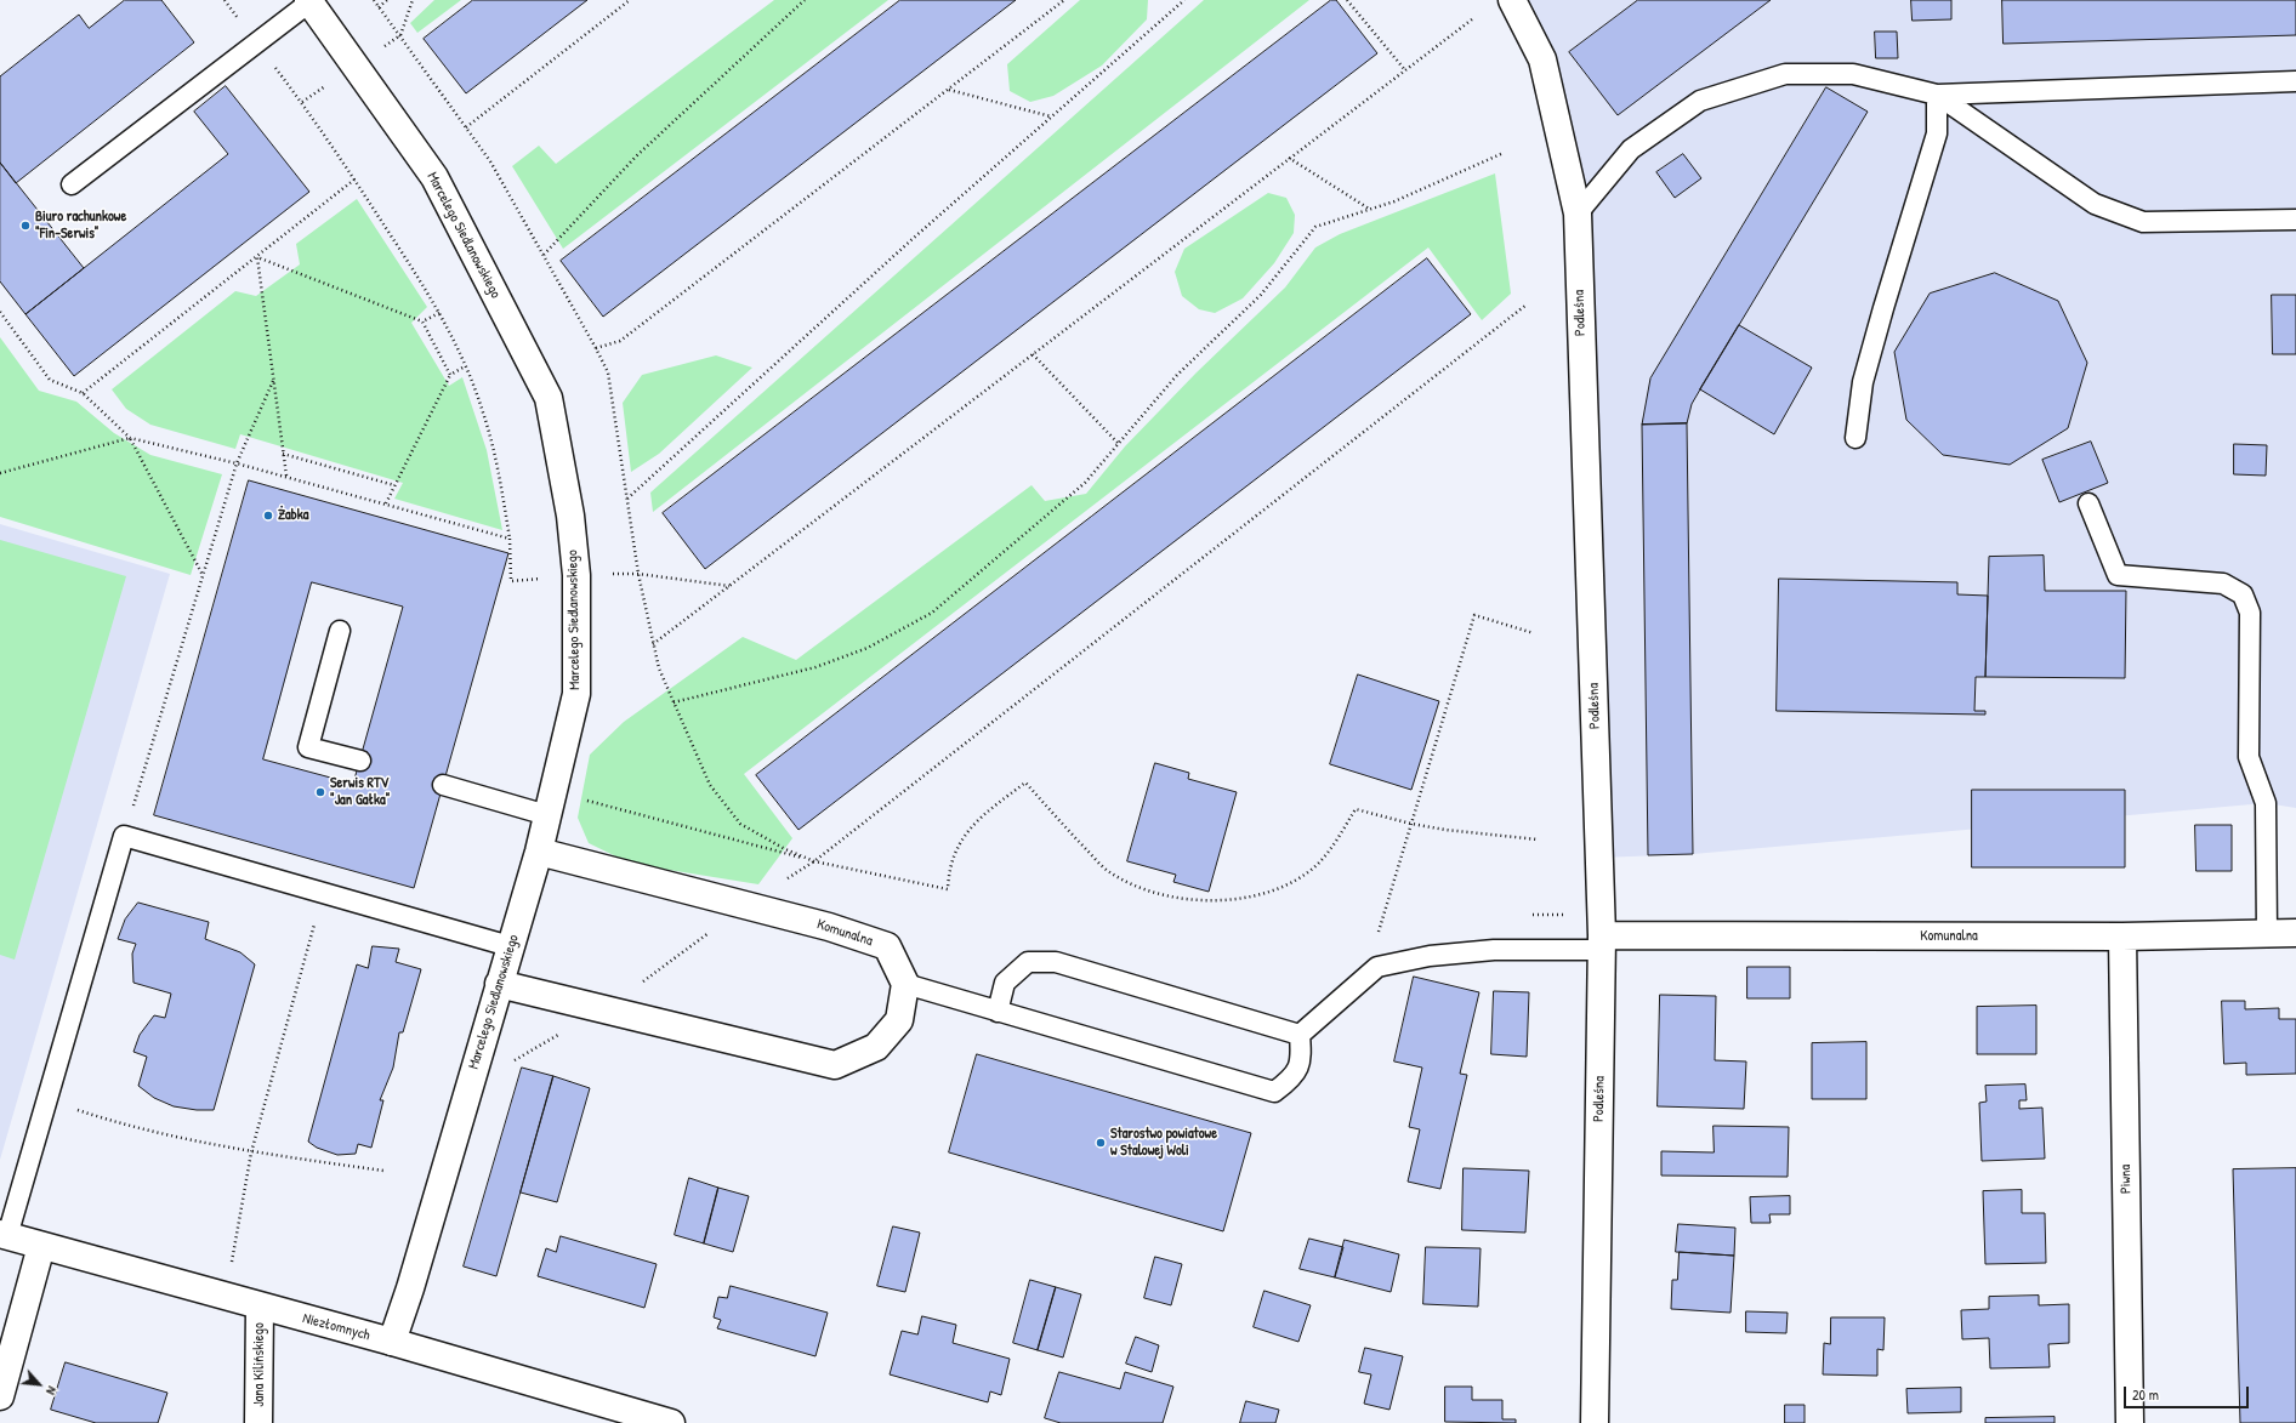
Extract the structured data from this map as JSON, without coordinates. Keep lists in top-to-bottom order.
{
  "streets": {
    "street": [
      "Marcelego Siedlanowskiego",
      "Podleśna",
      "Komunalna",
      "Piwna",
      "Niezłomnych",
      "Jana Kilińskiego"
    ]
  },
  "crossings": [
    ["Marcelego Siedlanowskiego", "Komunalna"],
    ["Marcelego Siedlanowskiego", "Niezłomnych"],
    ["Podleśna", "Komunalna"],
    ["Komunalna", "Piwna"],
    ["Niezłomnych", "Jana Kilińskiego"]
  ],
  "places": [
    "Biuro rachunkowe \"Fin-Serwis\"",
    "Żabka",
    "Serwis RTV \"Jan Gałka\"",
    "Starostwo powiatowe w Stalowej Woli"
  ],
  "scale_bar": "20 m",
  "north": "bottom right"
}
